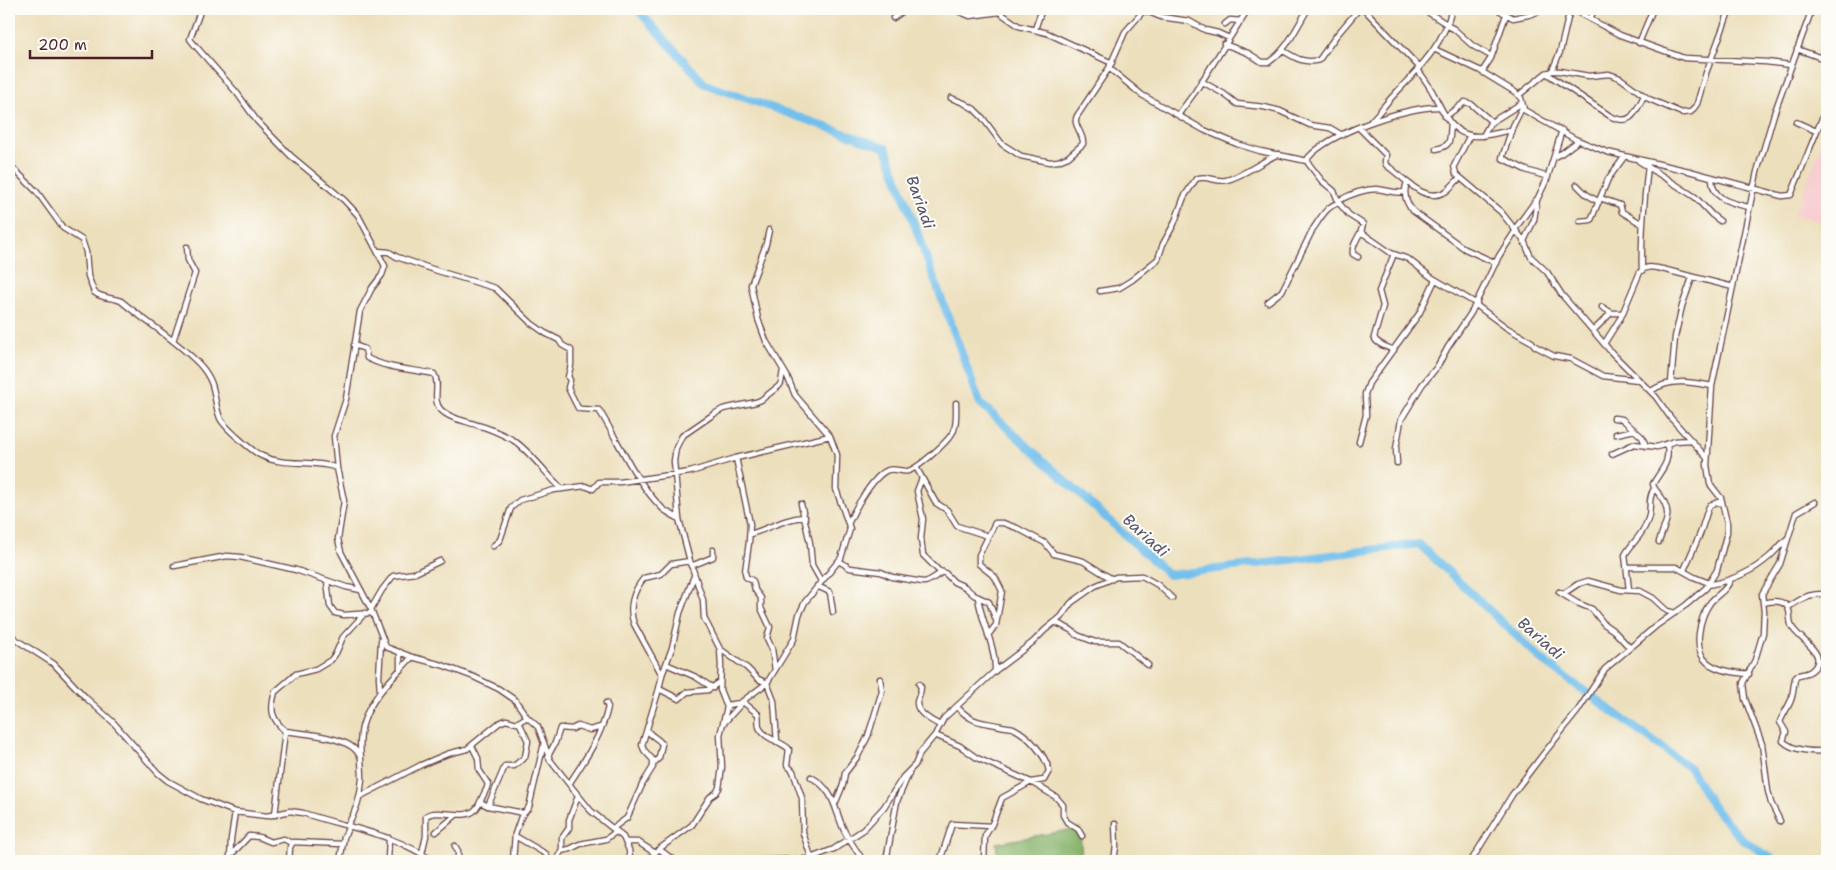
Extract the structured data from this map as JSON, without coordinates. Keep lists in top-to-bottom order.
{
  "water": ["Bariadi"],
  "scale_bar": "200 m"
}
